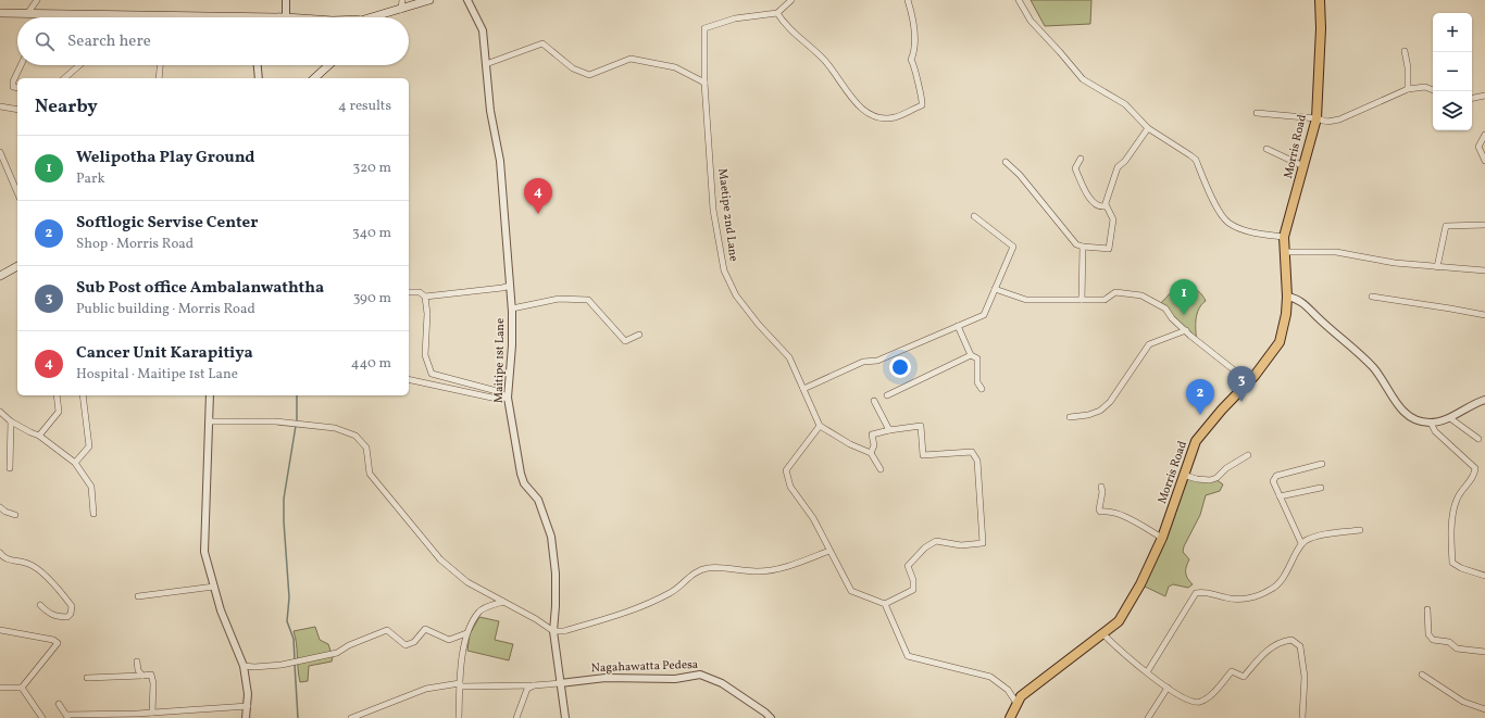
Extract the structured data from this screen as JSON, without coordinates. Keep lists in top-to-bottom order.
{
  "streets": {
    "main road": ["Morris Road"],
    "street": ["Maetipe 2nd Lane", "Maitipe 1st Lane", "Nagahawatta Pedesa"]
  },
  "crossings": [
    ["Maitipe 1st Lane", "Nagahawatta Pedesa"]
  ],
  "page": {
    "map_buttons": ["+", "−"],
    "search": "Search here",
    "heading": ["Nearby", "4 results"],
    "list": [
      {
        "mark": "1",
        "name": "Welipotha Play Ground",
        "note": "Park",
        "value": "320 m"
      },
      {
        "mark": "2",
        "name": "Softlogic Servise Center",
        "note": "Shop · Morris Road",
        "value": "340 m"
      },
      {
        "mark": "3",
        "name": "Sub Post office Ambalanwaththa",
        "note": "Public building · Morris Road",
        "value": "390 m"
      },
      {
        "mark": "4",
        "name": "Cancer Unit Karapitiya",
        "note": "Hospital · Maitipe 1st Lane",
        "value": "440 m"
      }
    ],
    "pins": [
      "4",
      "1",
      "3",
      "2"
    ]
  }
}
